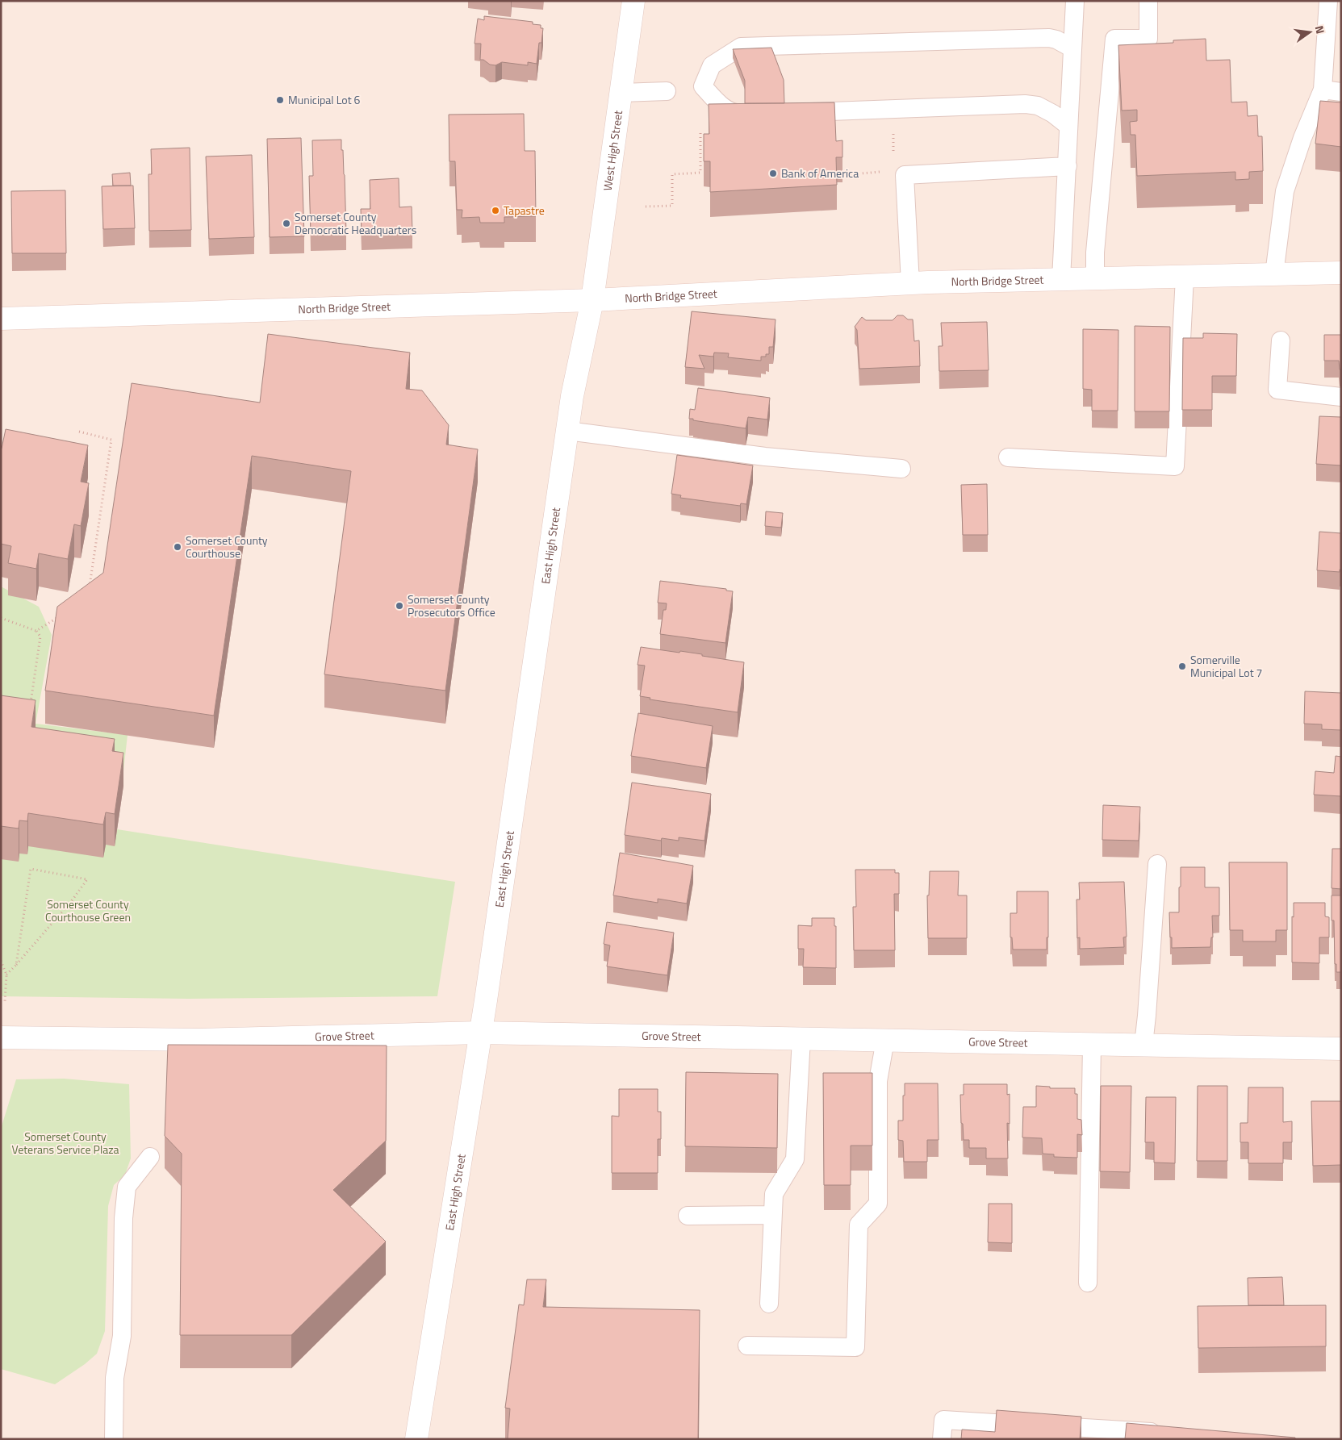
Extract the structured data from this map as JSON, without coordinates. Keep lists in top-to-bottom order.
{
  "streets": {
    "street": [
      "West High Street",
      "North Bridge Street",
      "East High Street",
      "Grove Street"
    ]
  },
  "crossings": [
    ["West High Street", "North Bridge Street"],
    ["West High Street", "East High Street"],
    ["North Bridge Street", "East High Street"],
    ["East High Street", "Grove Street"]
  ],
  "parks": ["Somerset County Courthouse Green", "Somerset County Veterans Service Plaza"],
  "places": [
    "Municipal Lot 6",
    "Bank of America",
    "Tapastre",
    "Somerset County Democratic Headquarters",
    "Somerset County Courthouse",
    "Somerset County Prosecutors Office",
    "Somerville Municipal Lot 7"
  ],
  "north": "right"
}
